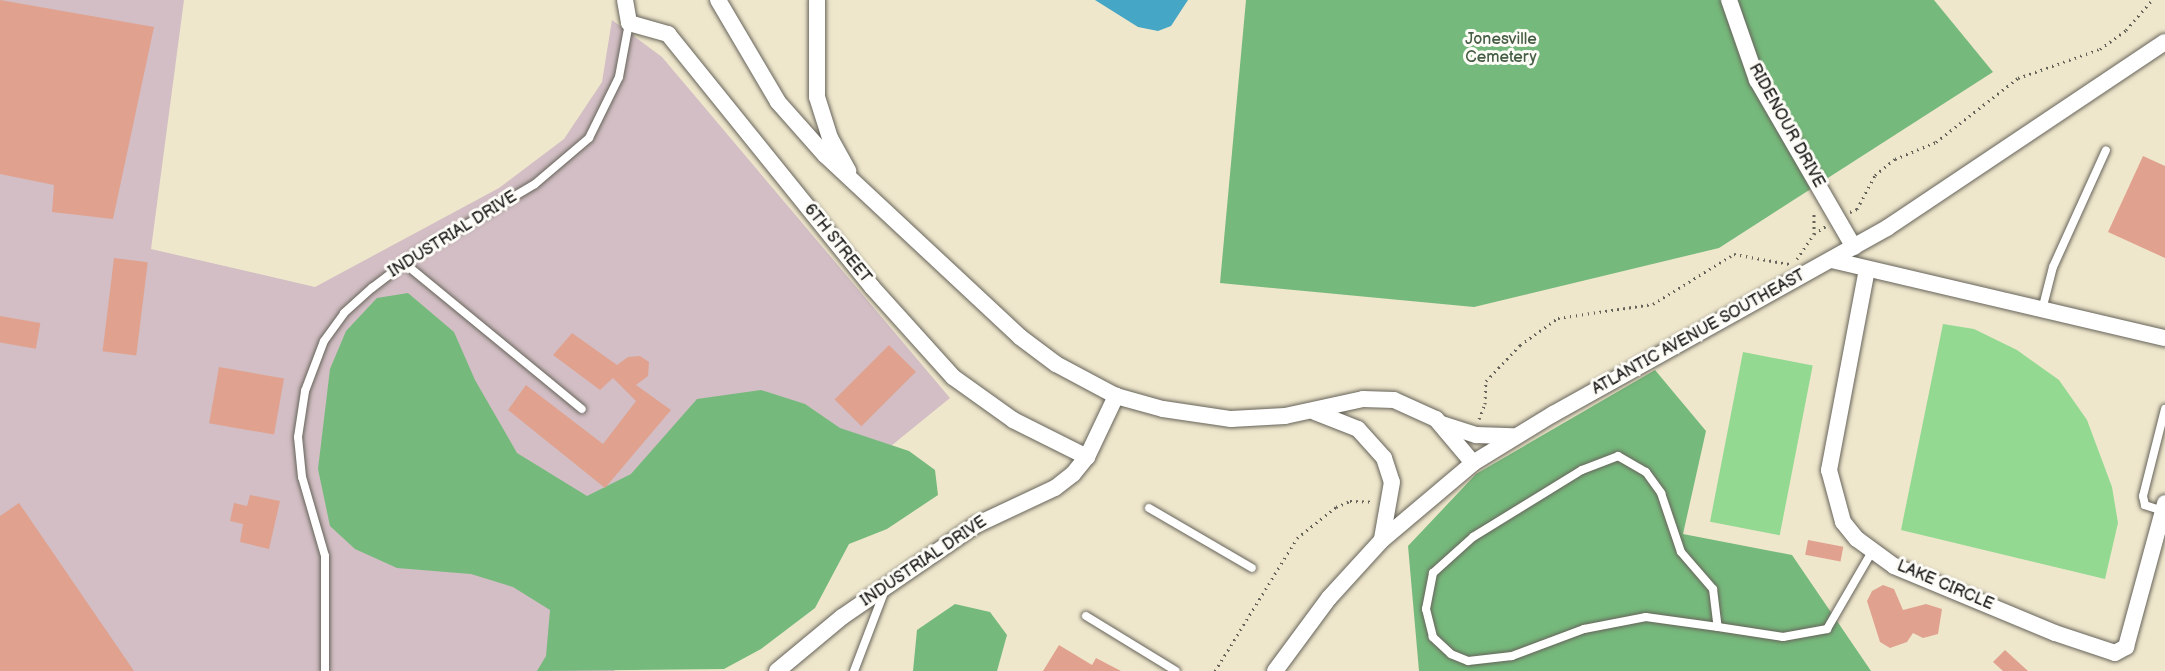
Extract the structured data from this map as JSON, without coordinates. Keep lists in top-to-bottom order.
{
  "streets": {
    "street": [
      "RIDENOUR DRIVE",
      "INDUSTRIAL DRIVE",
      "6TH STREET",
      "ATLANTIC AVENUE SOUTHEAST",
      "LAKE CIRCLE"
    ]
  },
  "crossings": [
    ["RIDENOUR DRIVE", "ATLANTIC AVENUE SOUTHEAST"],
    ["INDUSTRIAL DRIVE", "6TH STREET"]
  ],
  "parks": ["Jonesville Cemetery"]
}
